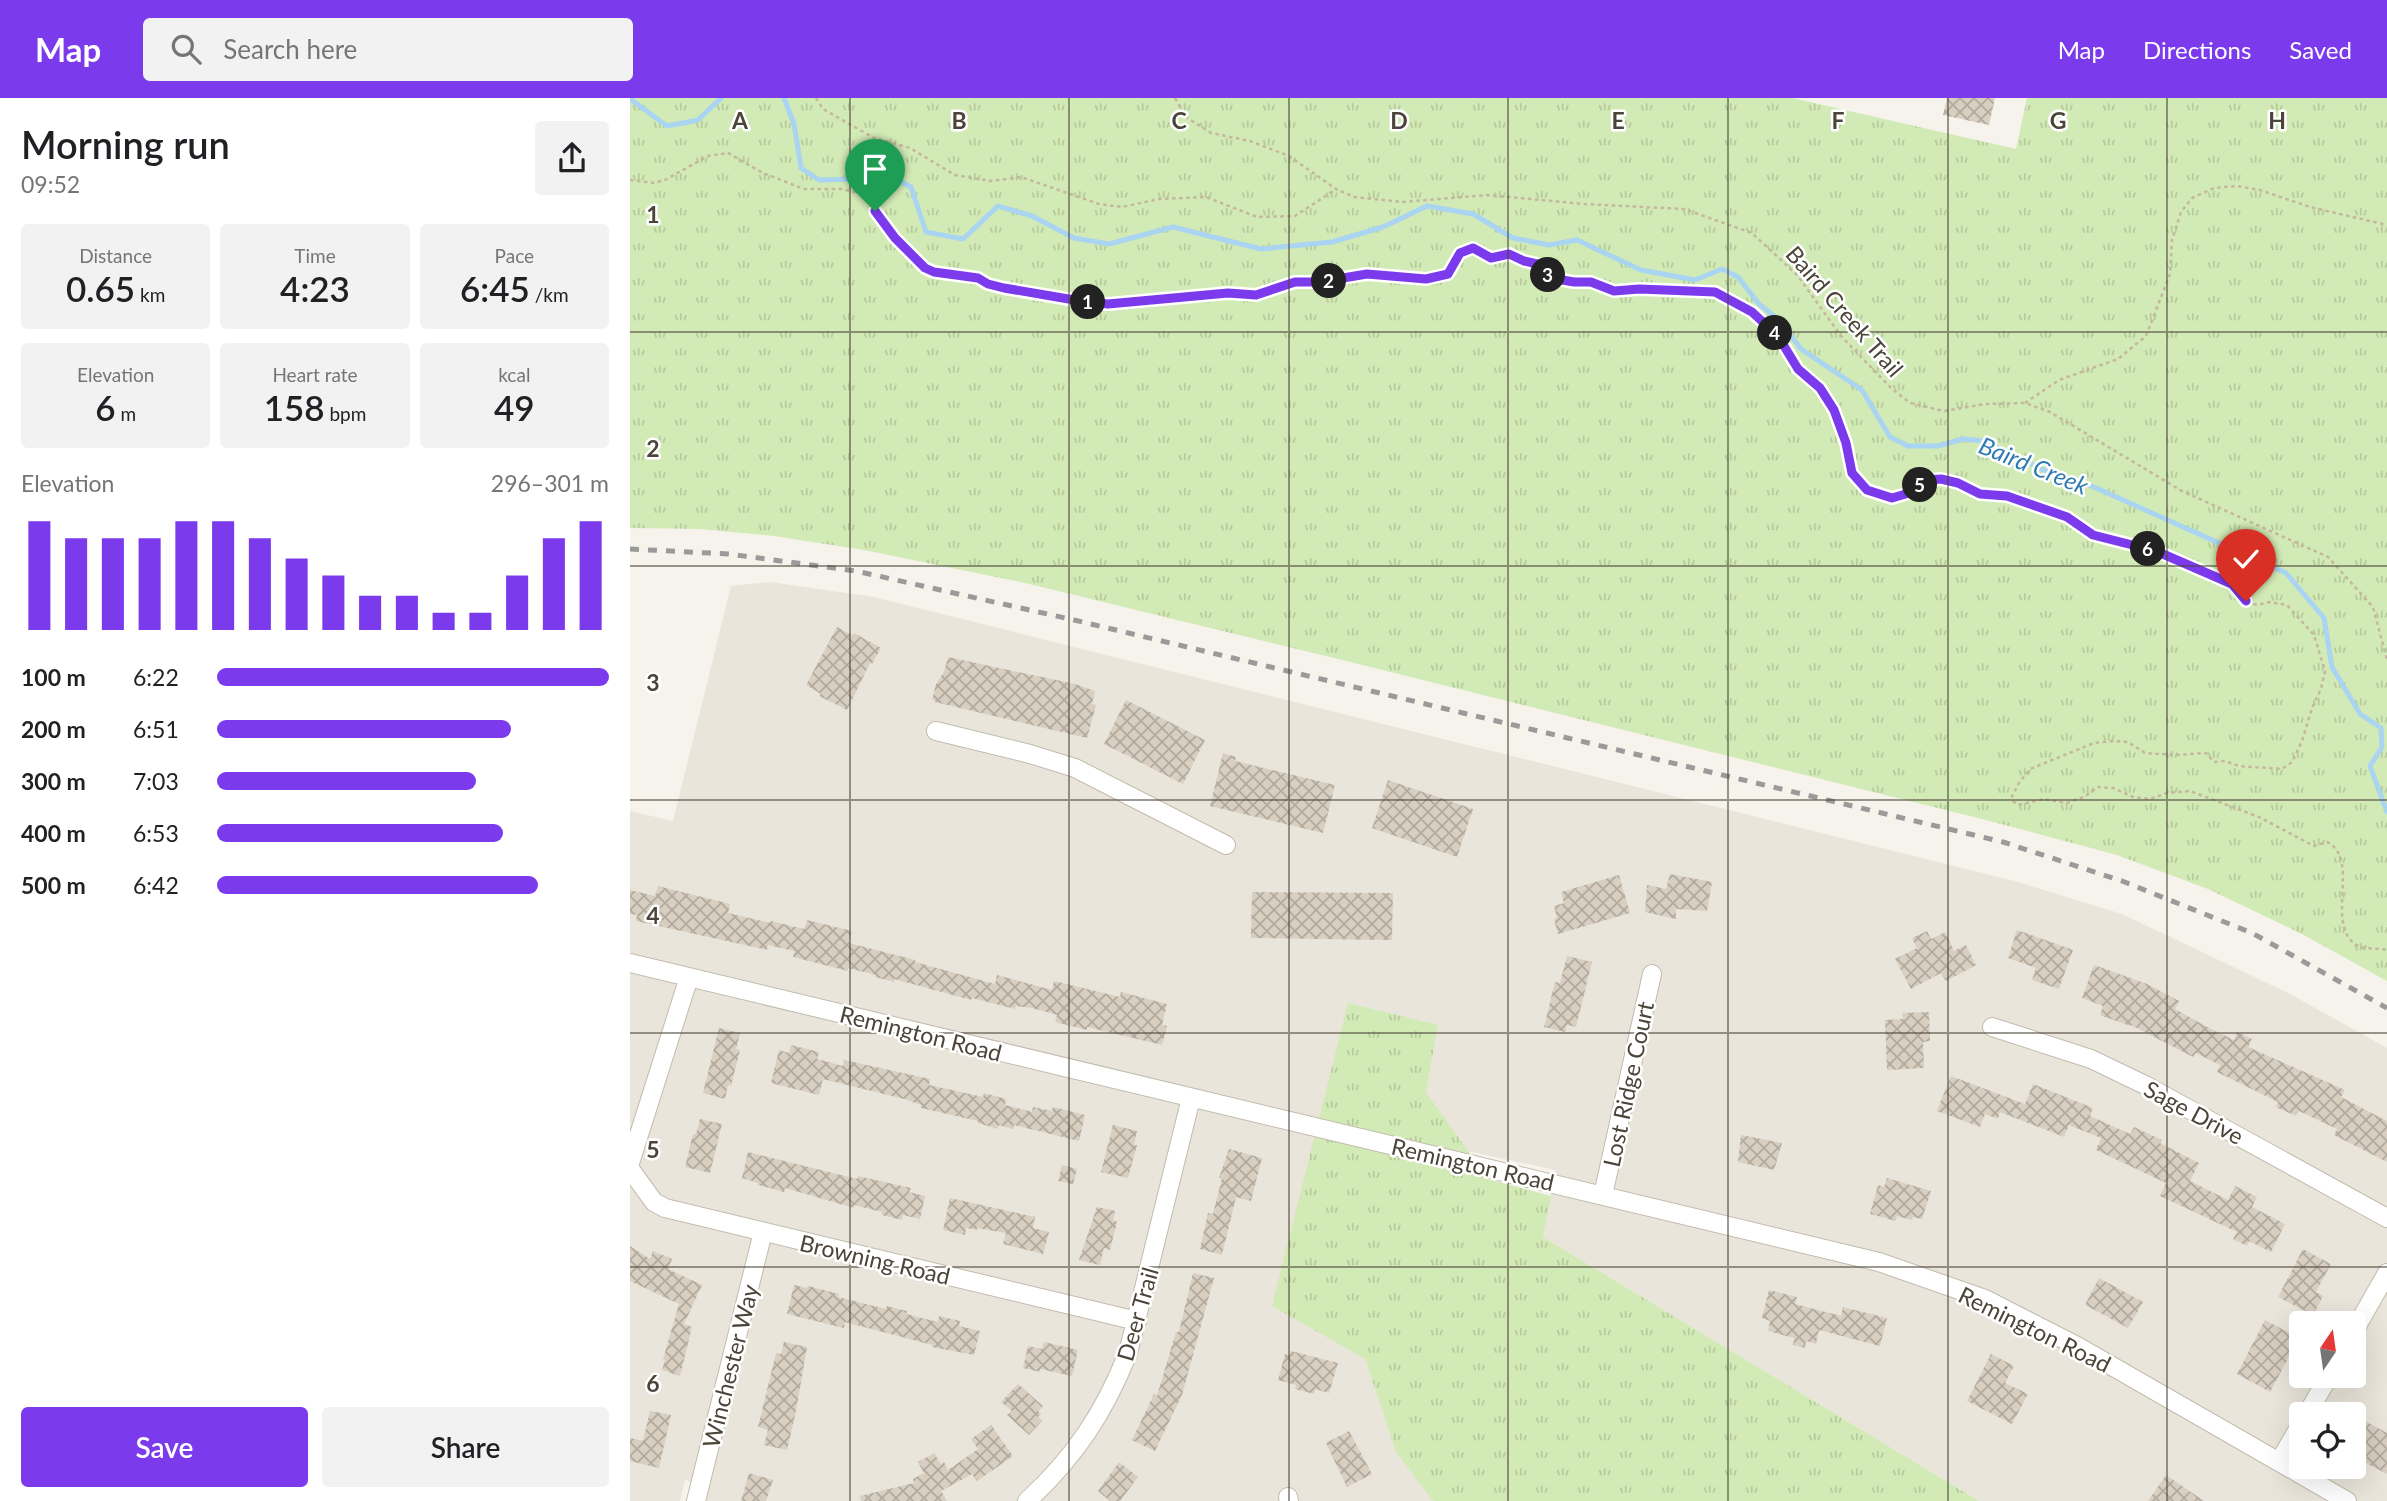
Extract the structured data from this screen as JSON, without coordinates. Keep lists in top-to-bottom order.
{
  "streets": {
    "street": [
      "Remington Road",
      "Lost Ridge Court",
      "Sage Drive",
      "Browning Road",
      "Deer Trail",
      "Winchester Way"
    ],
    "path": ["Baird Creek Trail"]
  },
  "crossings": [
    ["Remington Road", "Lost Ridge Court"],
    ["Remington Road", "Deer Trail"],
    ["Browning Road", "Deer Trail"],
    ["Browning Road", "Winchester Way"]
  ],
  "water": ["Baird Creek"],
  "north": "top",
  "page": {
    "header": "Map",
    "search": "Search here",
    "nav": ["Map", "Directions", "Saved"],
    "heading": ["Morning run", "09:52"],
    "stats": [
      ["Distance", "0.65 km"],
      ["Time", "4:23"],
      ["Pace", "6:45 /km"],
      ["Elevation", "6 m"],
      ["Heart rate", "158 bpm"],
      ["kcal", "49"]
    ],
    "pins": [
      "3",
      "2",
      "1",
      "4",
      "5",
      "6"
    ],
    "chart": ["Elevation", "296–301 m"],
    "list": [
      {
        "name": "100 m",
        "note": "6:22"
      },
      {
        "name": "200 m",
        "note": "6:51"
      },
      {
        "name": "300 m",
        "note": "7:03"
      },
      {
        "name": "400 m",
        "note": "6:53"
      },
      {
        "name": "500 m",
        "note": "6:42"
      }
    ],
    "buttons": ["Save", "Share"]
  },
  "grid": {
    "columns": [
      "A",
      "B",
      "C",
      "D",
      "E",
      "F",
      "G",
      "H"
    ],
    "rows": [
      "1",
      "2",
      "3",
      "4",
      "5",
      "6"
    ]
  }
}
